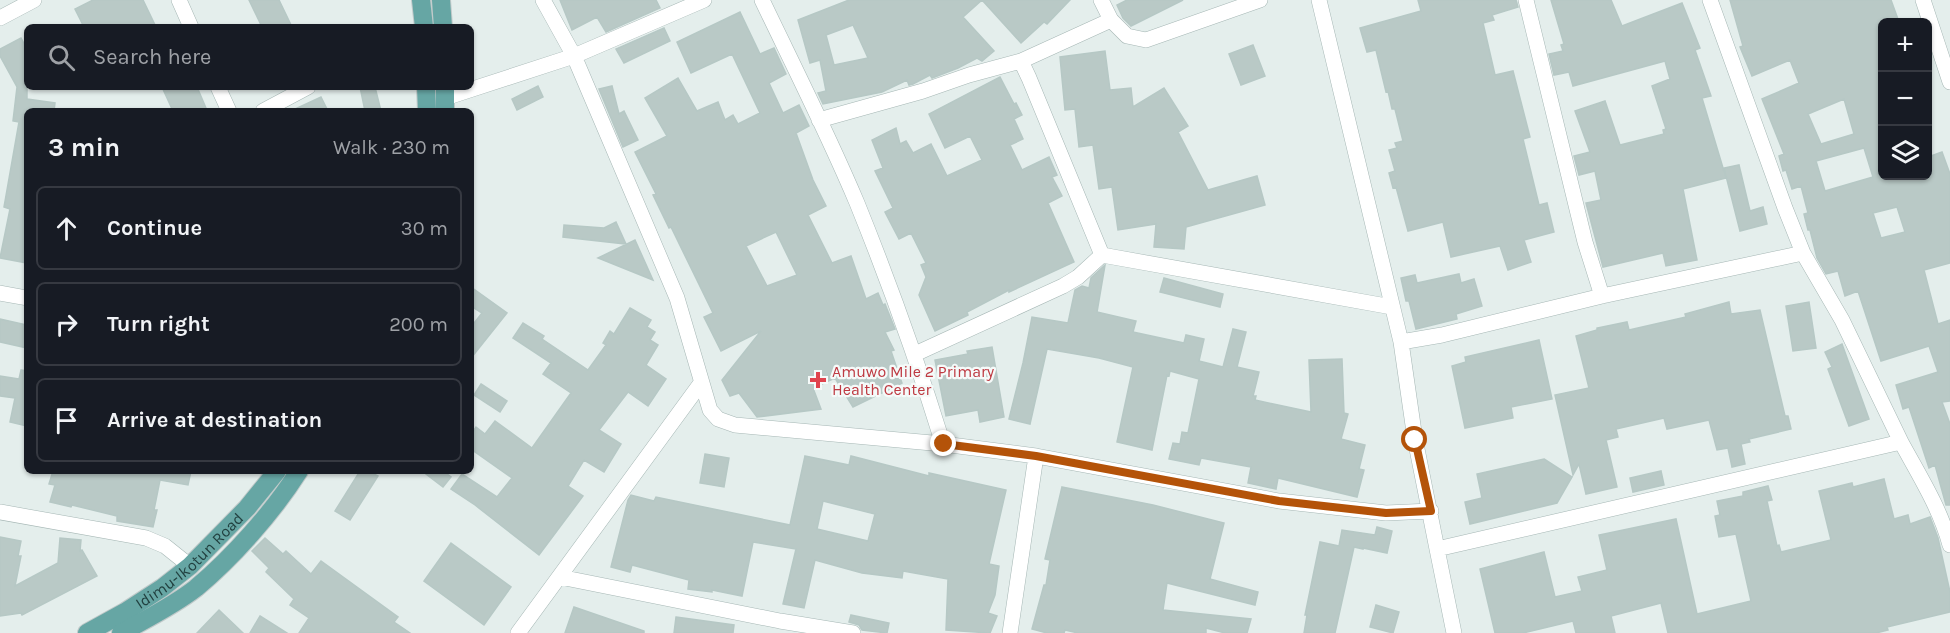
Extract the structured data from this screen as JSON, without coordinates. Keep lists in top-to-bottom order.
{
  "streets": {
    "main road": ["Idimu-Ikotun Road"]
  },
  "places": {
    "health": ["Amuwo Mile 2 Primary Health Center"]
  },
  "page": {
    "map_buttons": ["+", "−"],
    "search": "Search here",
    "heading": ["3 min", "Walk · 230 m"],
    "list": [
      ["Continue", "30 m"],
      ["Turn right", "200 m"],
      "Arrive at destination"
    ]
  }
}
